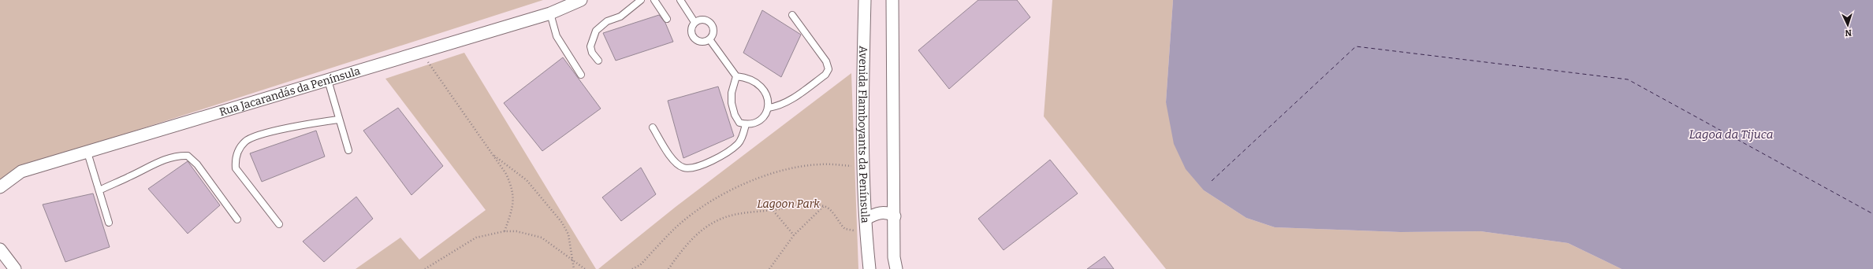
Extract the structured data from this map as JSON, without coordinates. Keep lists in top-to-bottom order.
{
  "streets": {
    "street": ["Rua Jacarandás da Península", "Avenida Flamboyants da Península"]
  },
  "water": ["Lagoa da Tijuca"],
  "parks": ["Lagoon Park"],
  "north": "bottom"
}
